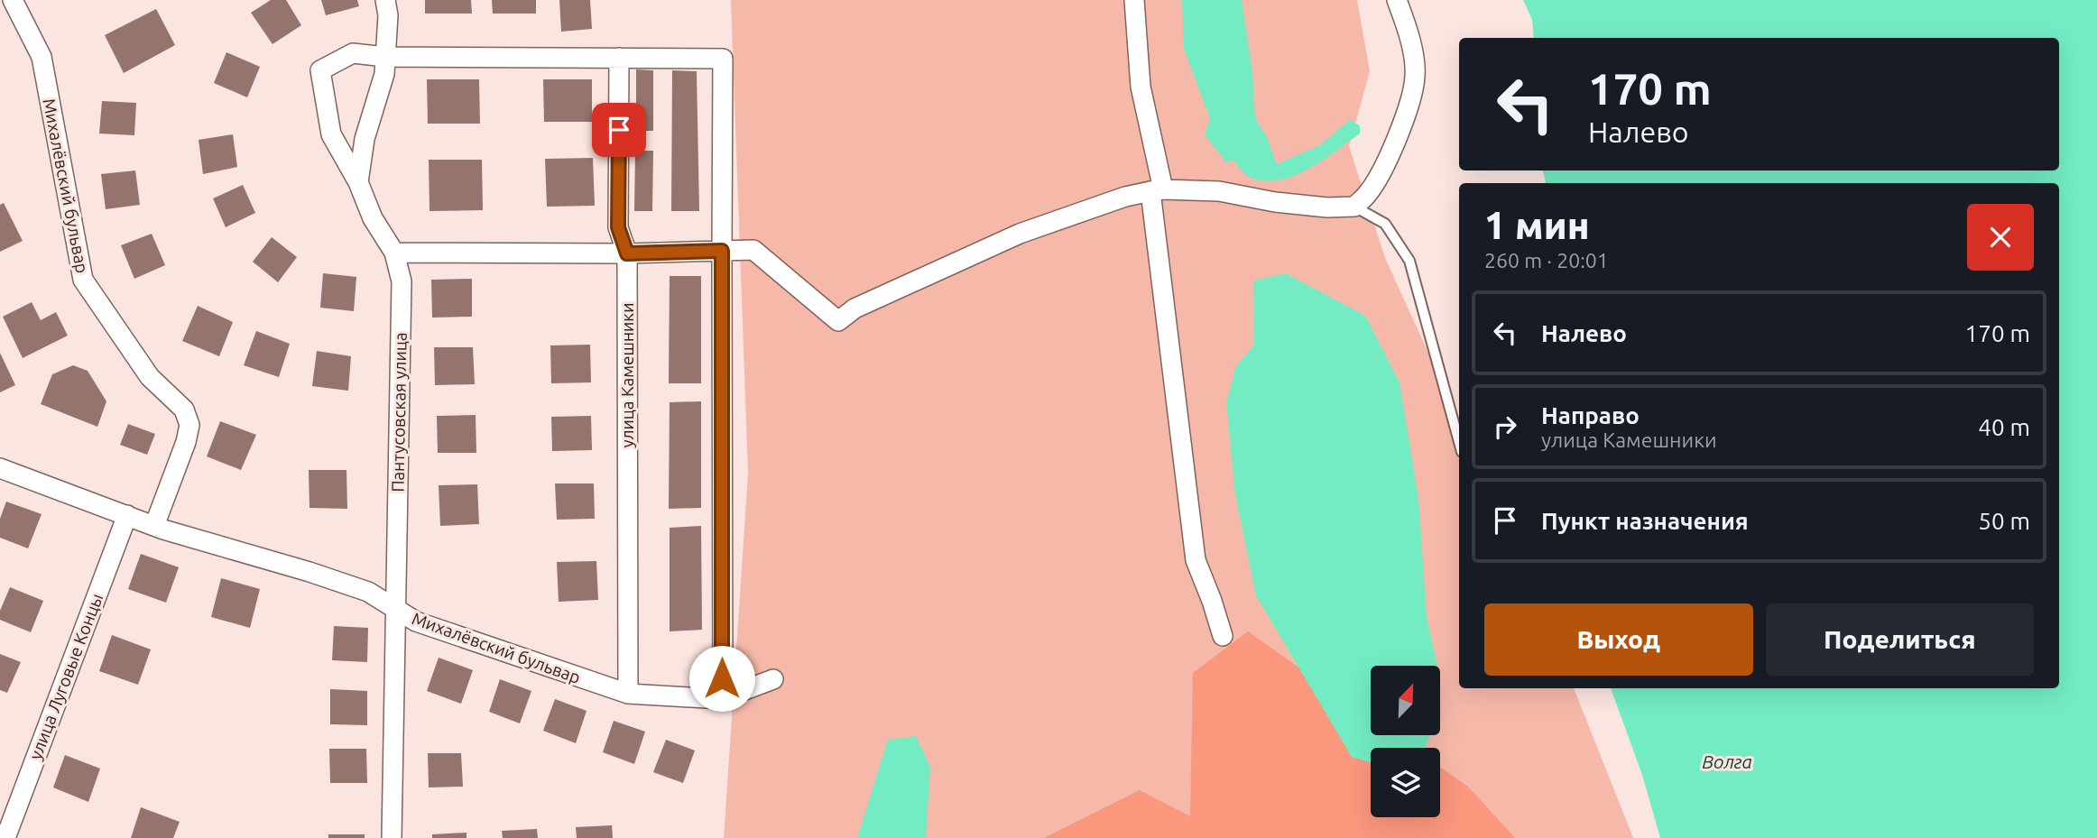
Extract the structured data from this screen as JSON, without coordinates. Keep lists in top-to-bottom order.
{
  "streets": {
    "street": [
      "Михалёвский бульвар",
      "улица Камешники",
      "Пантусовская улица",
      "улица Луговые Концы"
    ]
  },
  "crossings": [
    ["Михалёвский бульвар", "улица Камешники"],
    ["Михалёвский бульвар", "Пантусовская улица"],
    ["Михалёвский бульвар", "улица Луговые Концы"]
  ],
  "water": ["Волга"],
  "north": "top right",
  "page": {
    "turn": ["170 m", "Налево"],
    "heading": ["1 мин", "260 m · 20:01"],
    "list": [
      {
        "name": "Налево",
        "value": "170 m"
      },
      {
        "name": "Направо",
        "note": "улица Камешники",
        "value": "40 m"
      },
      {
        "name": "Пункт назначения",
        "value": "50 m"
      }
    ],
    "buttons": ["Выход", "Поделиться"]
  }
}
